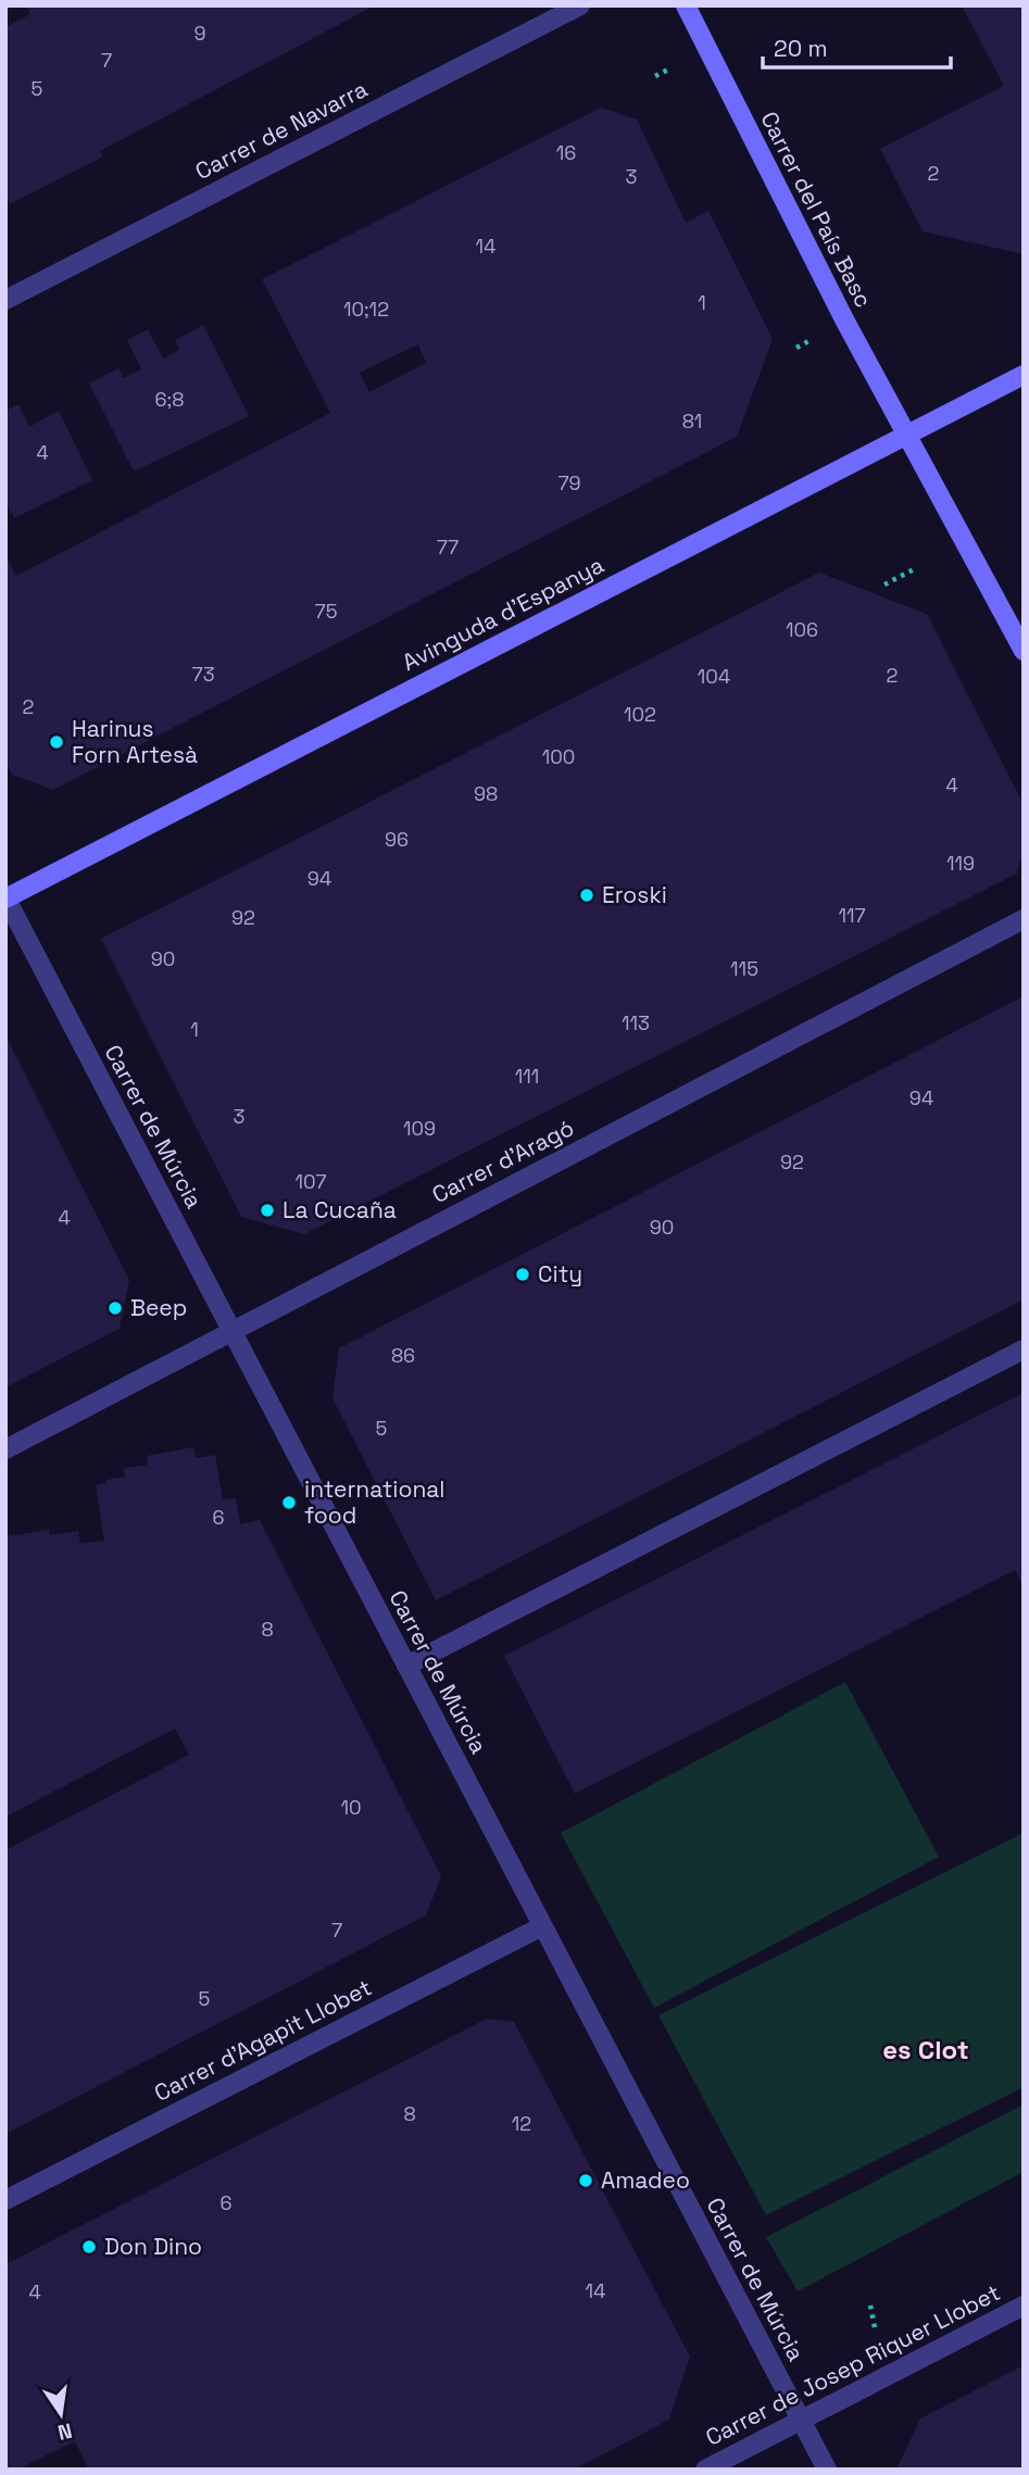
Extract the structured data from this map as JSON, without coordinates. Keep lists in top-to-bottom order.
{
  "streets": {
    "street": [
      "Carrer de Navarra",
      "Carrer del País Basc",
      "Avinguda d'Espanya",
      "Carrer de Múrcia",
      "Carrer d'Aragó",
      "Carrer d'Agapit Llobet",
      "Carrer de Josep Riquer Llobet"
    ]
  },
  "crossings": [
    ["Carrer del País Basc", "Avinguda d'Espanya"],
    ["Avinguda d'Espanya", "Carrer de Múrcia"],
    ["Carrer de Múrcia", "Carrer d'Aragó"],
    ["Carrer de Múrcia", "Carrer d'Agapit Llobet"],
    ["Carrer de Múrcia", "Carrer de Josep Riquer Llobet"]
  ],
  "districts": ["es Clot"],
  "places": [
    "Harinus Forn Artesà",
    "Eroski",
    "La Cucaña",
    "City",
    "Beep",
    "international food",
    "Amadeo",
    "Don Dino"
  ],
  "house_numbers": [
    "9",
    "7",
    "5",
    "16",
    "2",
    "3",
    "14",
    "1",
    "10;12",
    "6;8",
    "81",
    "4",
    "79",
    "77",
    "75",
    "106",
    "73",
    "2",
    "104",
    "2",
    "102",
    "100",
    "4",
    "98",
    "96",
    "119",
    "94",
    "117",
    "92",
    "90",
    "115",
    "113",
    "1",
    "111",
    "94",
    "3",
    "109",
    "92",
    "107",
    "4",
    "90",
    "86",
    "5",
    "6",
    "8",
    "10",
    "7",
    "5",
    "8",
    "12",
    "6",
    "14",
    "4"
  ],
  "scale_bar": "20 m",
  "north": "bottom"
}
